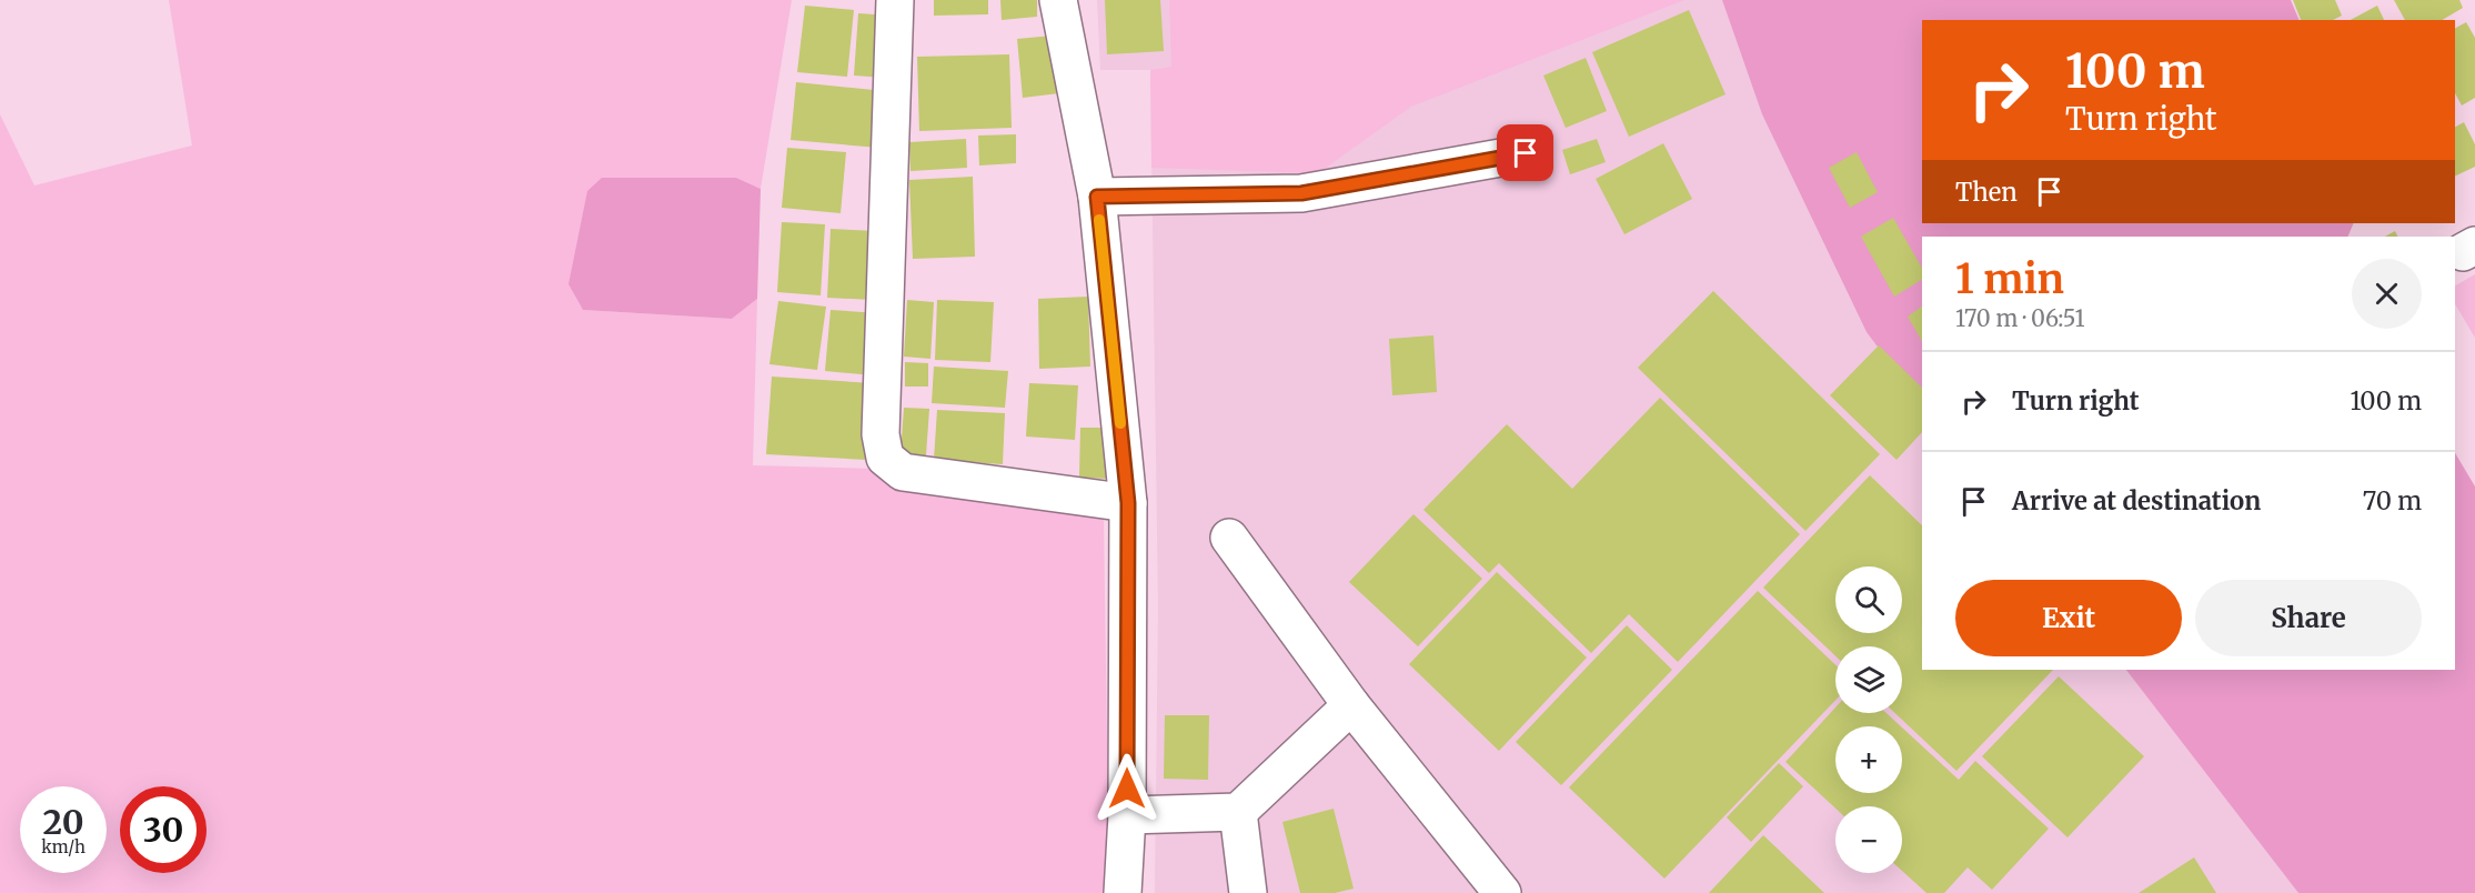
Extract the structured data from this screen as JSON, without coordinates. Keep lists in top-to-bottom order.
{
  "page": {
    "turn": ["100 m", "Turn right"],
    "then": "Then",
    "heading": ["1 min", "170 m · 06:51"],
    "list": [
      {
        "name": "Turn right",
        "value": "100 m"
      },
      {
        "name": "Arrive at destination",
        "value": "70 m"
      }
    ],
    "map_buttons": ["+", "−"],
    "buttons": ["Exit", "Share"],
    "speed": "20 km/h",
    "limit": "30"
  }
}
